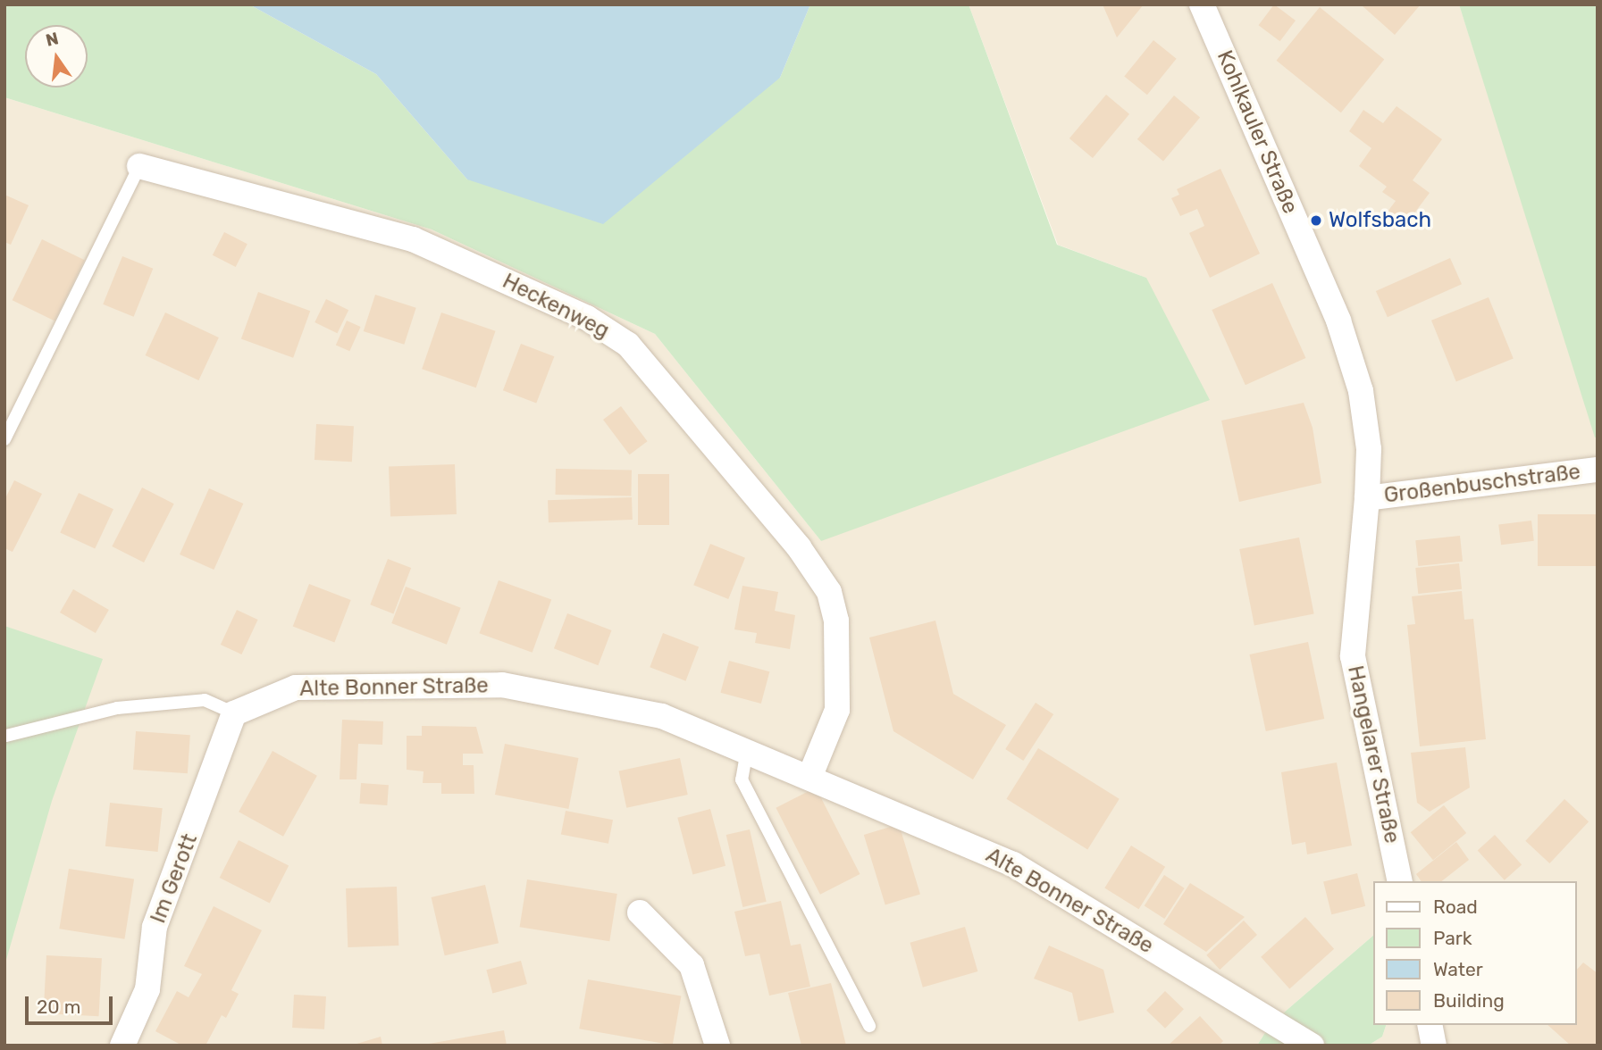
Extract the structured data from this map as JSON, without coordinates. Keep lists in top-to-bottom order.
{
  "streets": {
    "street": [
      "Kohlkauler Straße",
      "Heckenweg",
      "Großenbuschstraße",
      "Alte Bonner Straße",
      "Hangelarer Straße",
      "Im Gerott"
    ]
  },
  "crossings": [
    ["Kohlkauler Straße", "Großenbuschstraße"],
    ["Kohlkauler Straße", "Hangelarer Straße"],
    ["Heckenweg", "Alte Bonner Straße"],
    ["Großenbuschstraße", "Hangelarer Straße"],
    ["Alte Bonner Straße", "Im Gerott"]
  ],
  "places": ["Wolfsbach"],
  "legend": [
    "Road",
    "Park",
    "Water",
    "Building"
  ],
  "scale_bar": "20 m",
  "north": "top"
}
